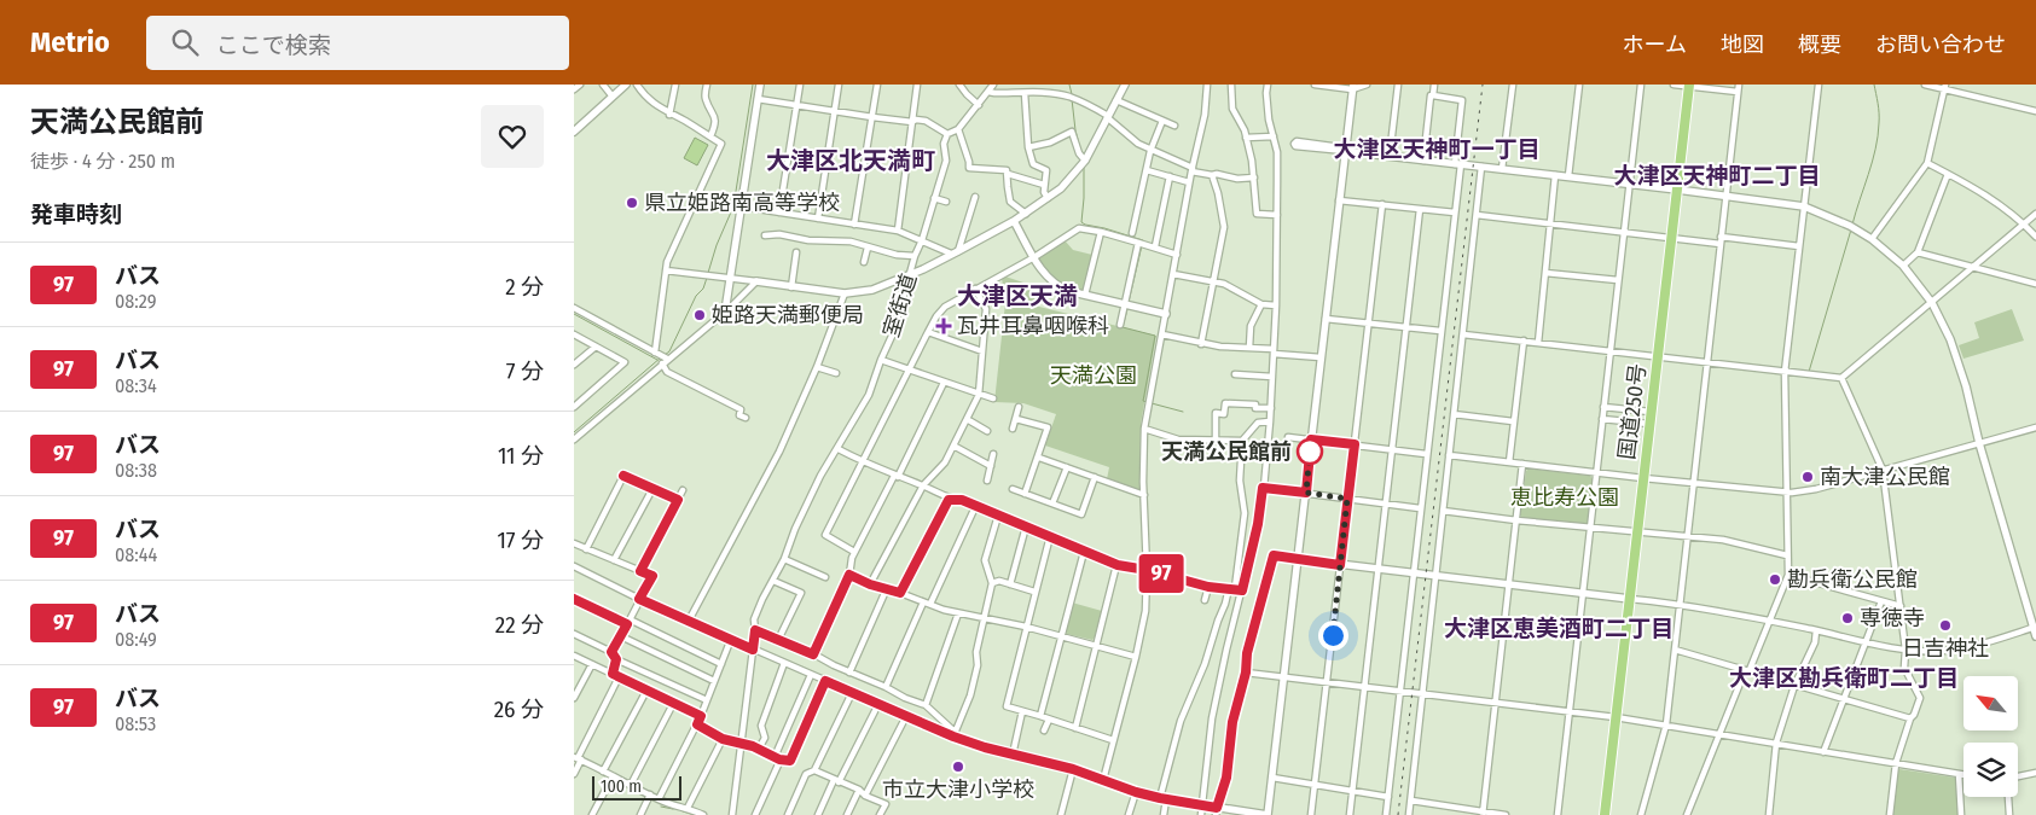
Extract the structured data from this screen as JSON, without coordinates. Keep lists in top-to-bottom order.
{
  "streets": {
    "highway": ["国道250号"],
    "street": ["室街道"]
  },
  "districts": [
    "大津区天神町一丁目",
    "大津区北天満町",
    "大津区天神町二丁目",
    "大津区天満",
    "大津区恵美酒町二丁目",
    "大津区勘兵衛町二丁目"
  ],
  "parks": ["天満公園", "恵比寿公園"],
  "places": {
    "other": [
      "県立姫路南高等学校",
      "姫路天満郵便局",
      "天満公民館前",
      "南大津公民館",
      "勘兵衛公民館",
      "専徳寺",
      "日吉神社",
      "市立大津小学校"
    ],
    "health": ["瓦井耳鼻咽喉科"]
  },
  "lines": ["bus line 97"],
  "scale_bar": "100 m",
  "north": "top left",
  "page": {
    "header": "Metrio",
    "search": "ここで検索",
    "nav": [
      "ホーム",
      "地図",
      "概要",
      "お問い合わせ"
    ],
    "heading": [
      ["天満公民館前", "徒歩 · 4 分 · 250 m"],
      "発車時刻"
    ],
    "on_map": "97",
    "list": [
      {
        "mark": "97",
        "name": "バス",
        "note": "08:29",
        "value": "2 分"
      },
      {
        "mark": "97",
        "name": "バス",
        "note": "08:34",
        "value": "7 分"
      },
      {
        "mark": "97",
        "name": "バス",
        "note": "08:38",
        "value": "11 分"
      },
      {
        "mark": "97",
        "name": "バス",
        "note": "08:44",
        "value": "17 分"
      },
      {
        "mark": "97",
        "name": "バス",
        "note": "08:49",
        "value": "22 分"
      },
      {
        "mark": "97",
        "name": "バス",
        "note": "08:53",
        "value": "26 分"
      }
    ],
    "scale": "100 m"
  }
}
